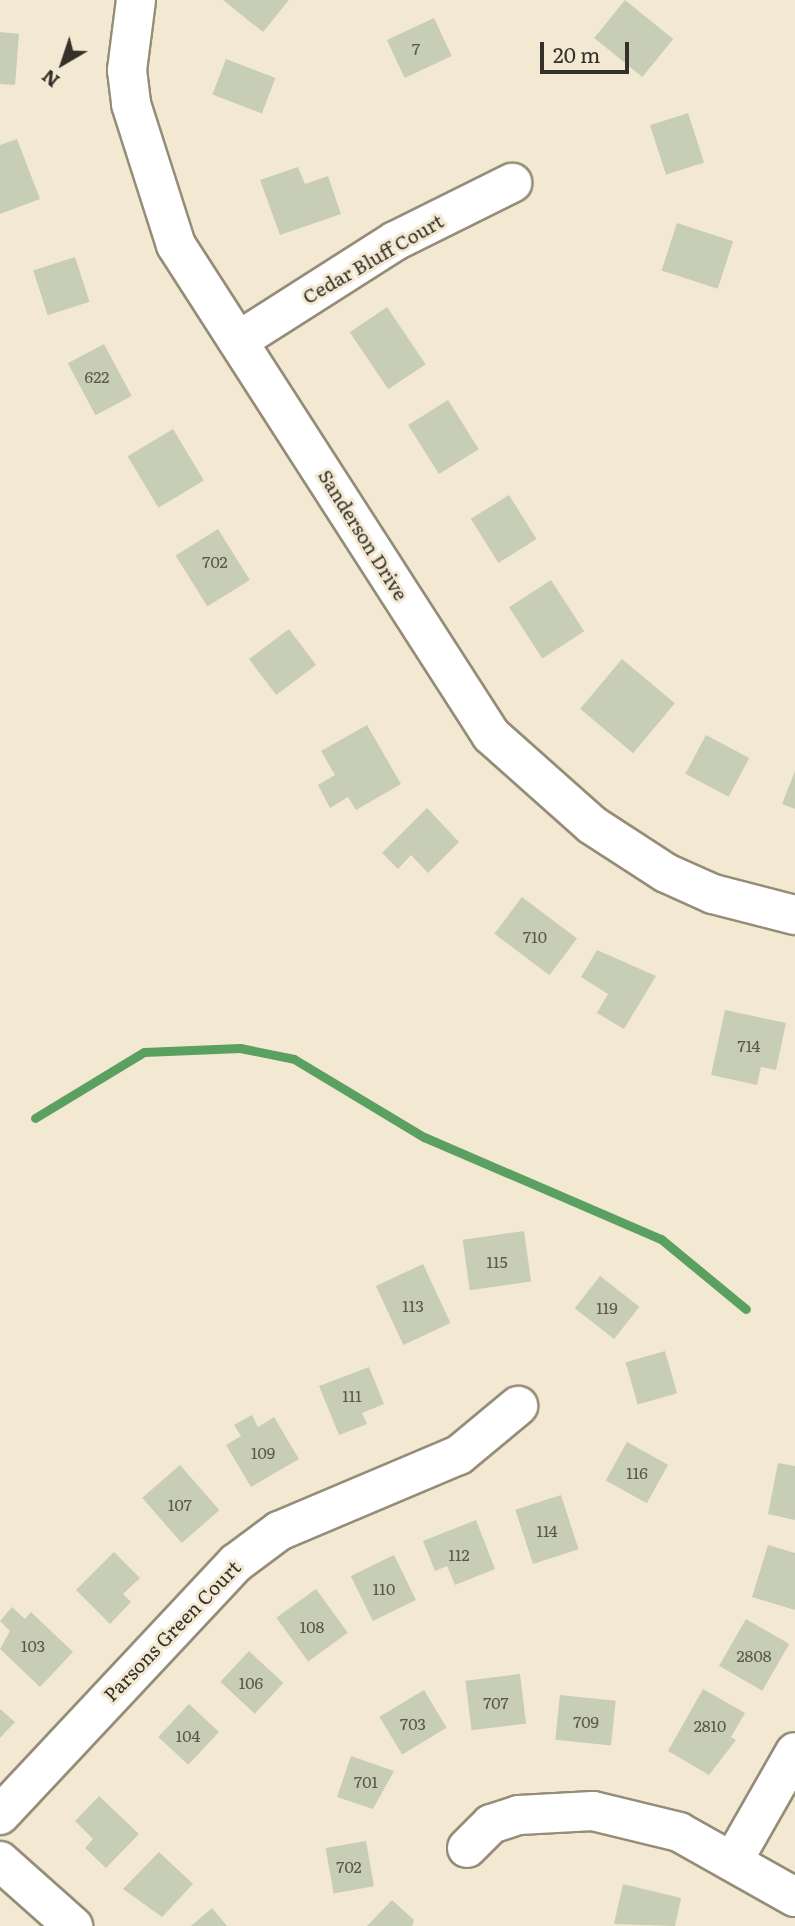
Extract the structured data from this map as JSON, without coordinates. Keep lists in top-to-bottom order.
{
  "streets": {
    "street": ["Cedar Bluff Court", "Sanderson Drive", "Parsons Green Court"]
  },
  "crossings": [
    ["Cedar Bluff Court", "Sanderson Drive"]
  ],
  "house_numbers": [
    "7",
    "622",
    "702",
    "710",
    "714",
    "115",
    "113",
    "119",
    "111",
    "109",
    "116",
    "107",
    "114",
    "112",
    "110",
    "108",
    "103",
    "2808",
    "106",
    "707",
    "709",
    "703",
    "2810",
    "104",
    "701",
    "702"
  ],
  "scale_bar": "20 m",
  "north": "bottom left"
}
